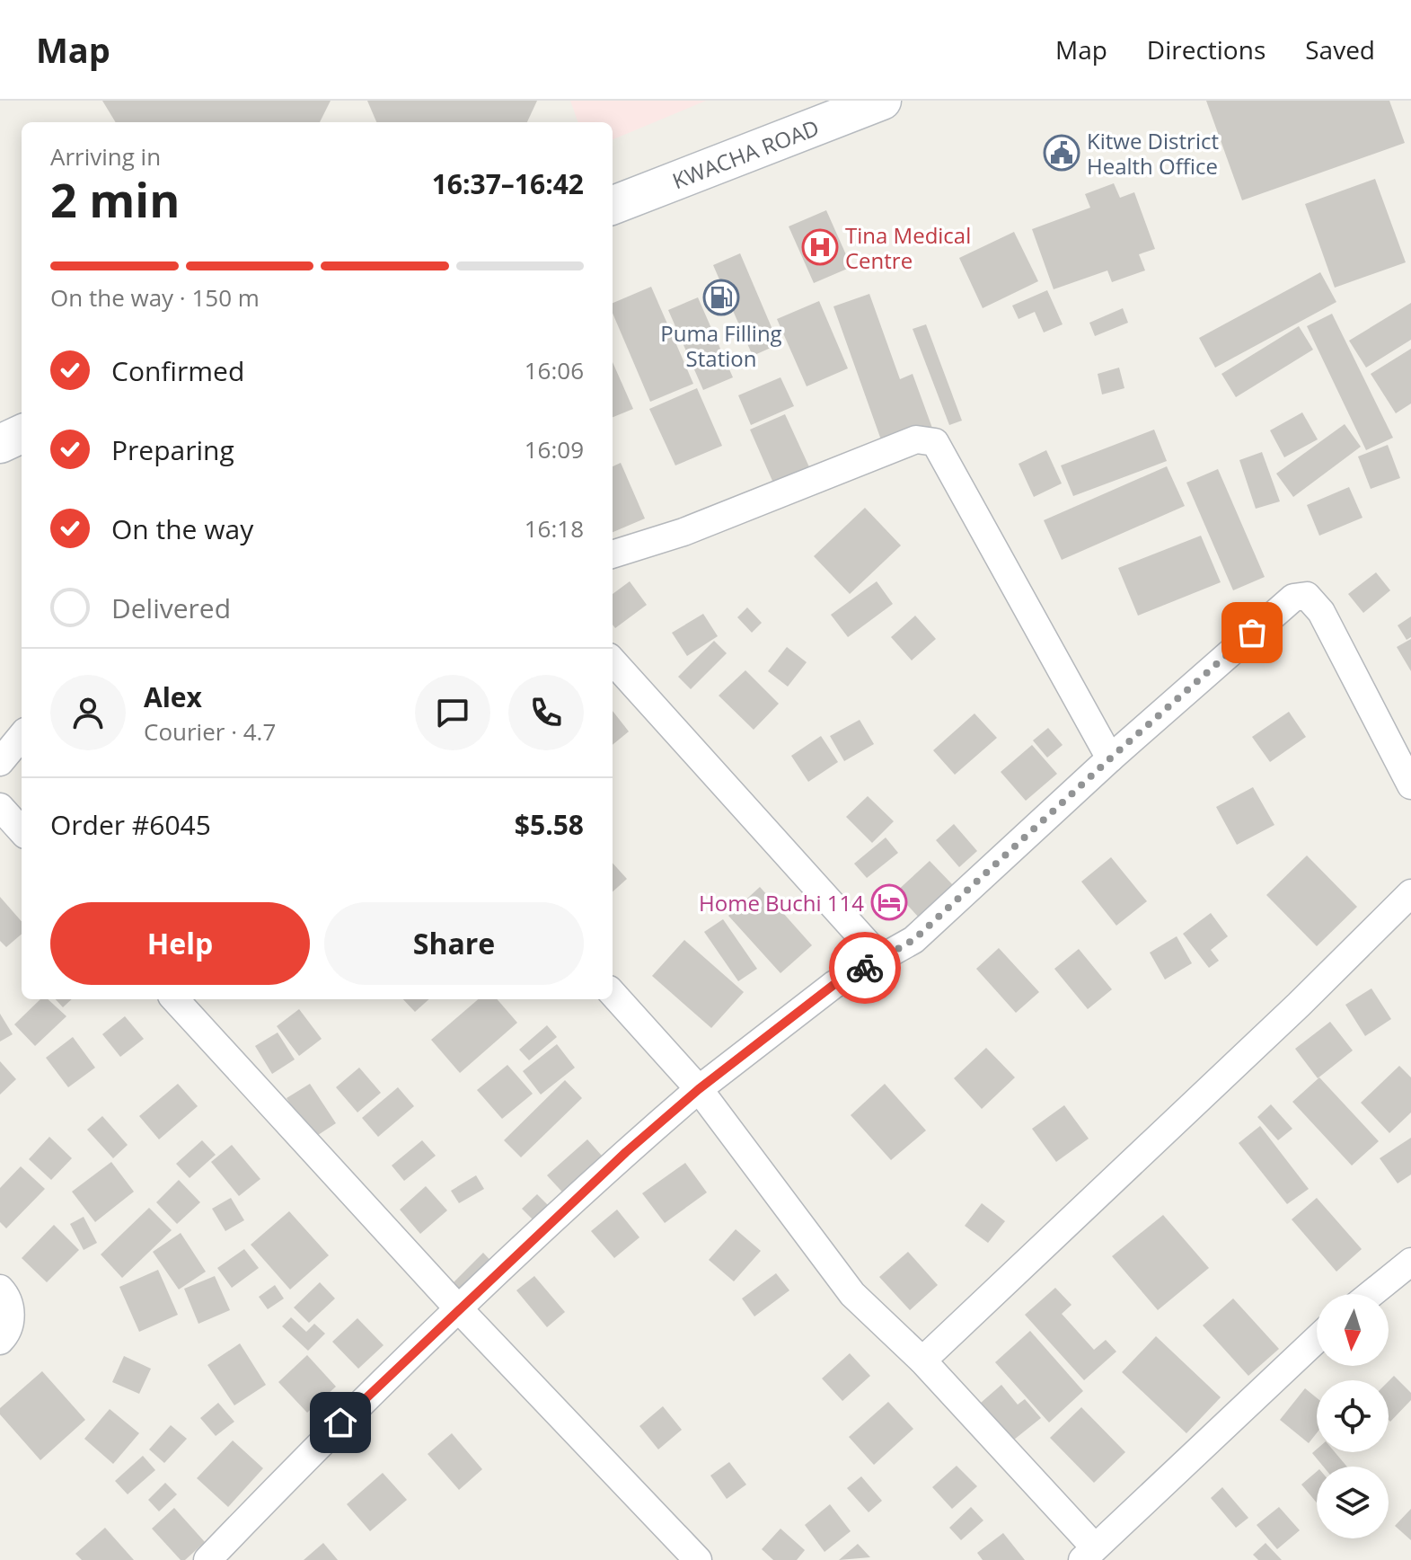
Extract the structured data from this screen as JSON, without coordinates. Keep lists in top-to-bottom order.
{
  "streets": {
    "main road": ["KWACHA ROAD"]
  },
  "places": {
    "public building": ["Kitwe District Health Office"],
    "hospital": ["Tina Medical Centre"],
    "fuel station": ["Puma Filling Station"],
    "hotel": ["Home Buchi 114"]
  },
  "north": "bottom",
  "page": {
    "header": "Map",
    "nav": ["Map", "Directions", "Saved"],
    "heading": ["2 min", "Arriving in", "16:37–16:42"],
    "panel": [
      "Alex",
      "Courier · 4.7",
      "Order #6045",
      "$5.58"
    ],
    "bar": "On the way · 150 m",
    "list": [
      ["Confirmed", "16:06"],
      ["Preparing", "16:09"],
      ["On the way", "16:18"],
      "Delivered"
    ],
    "buttons": ["Help", "Share"]
  }
}
